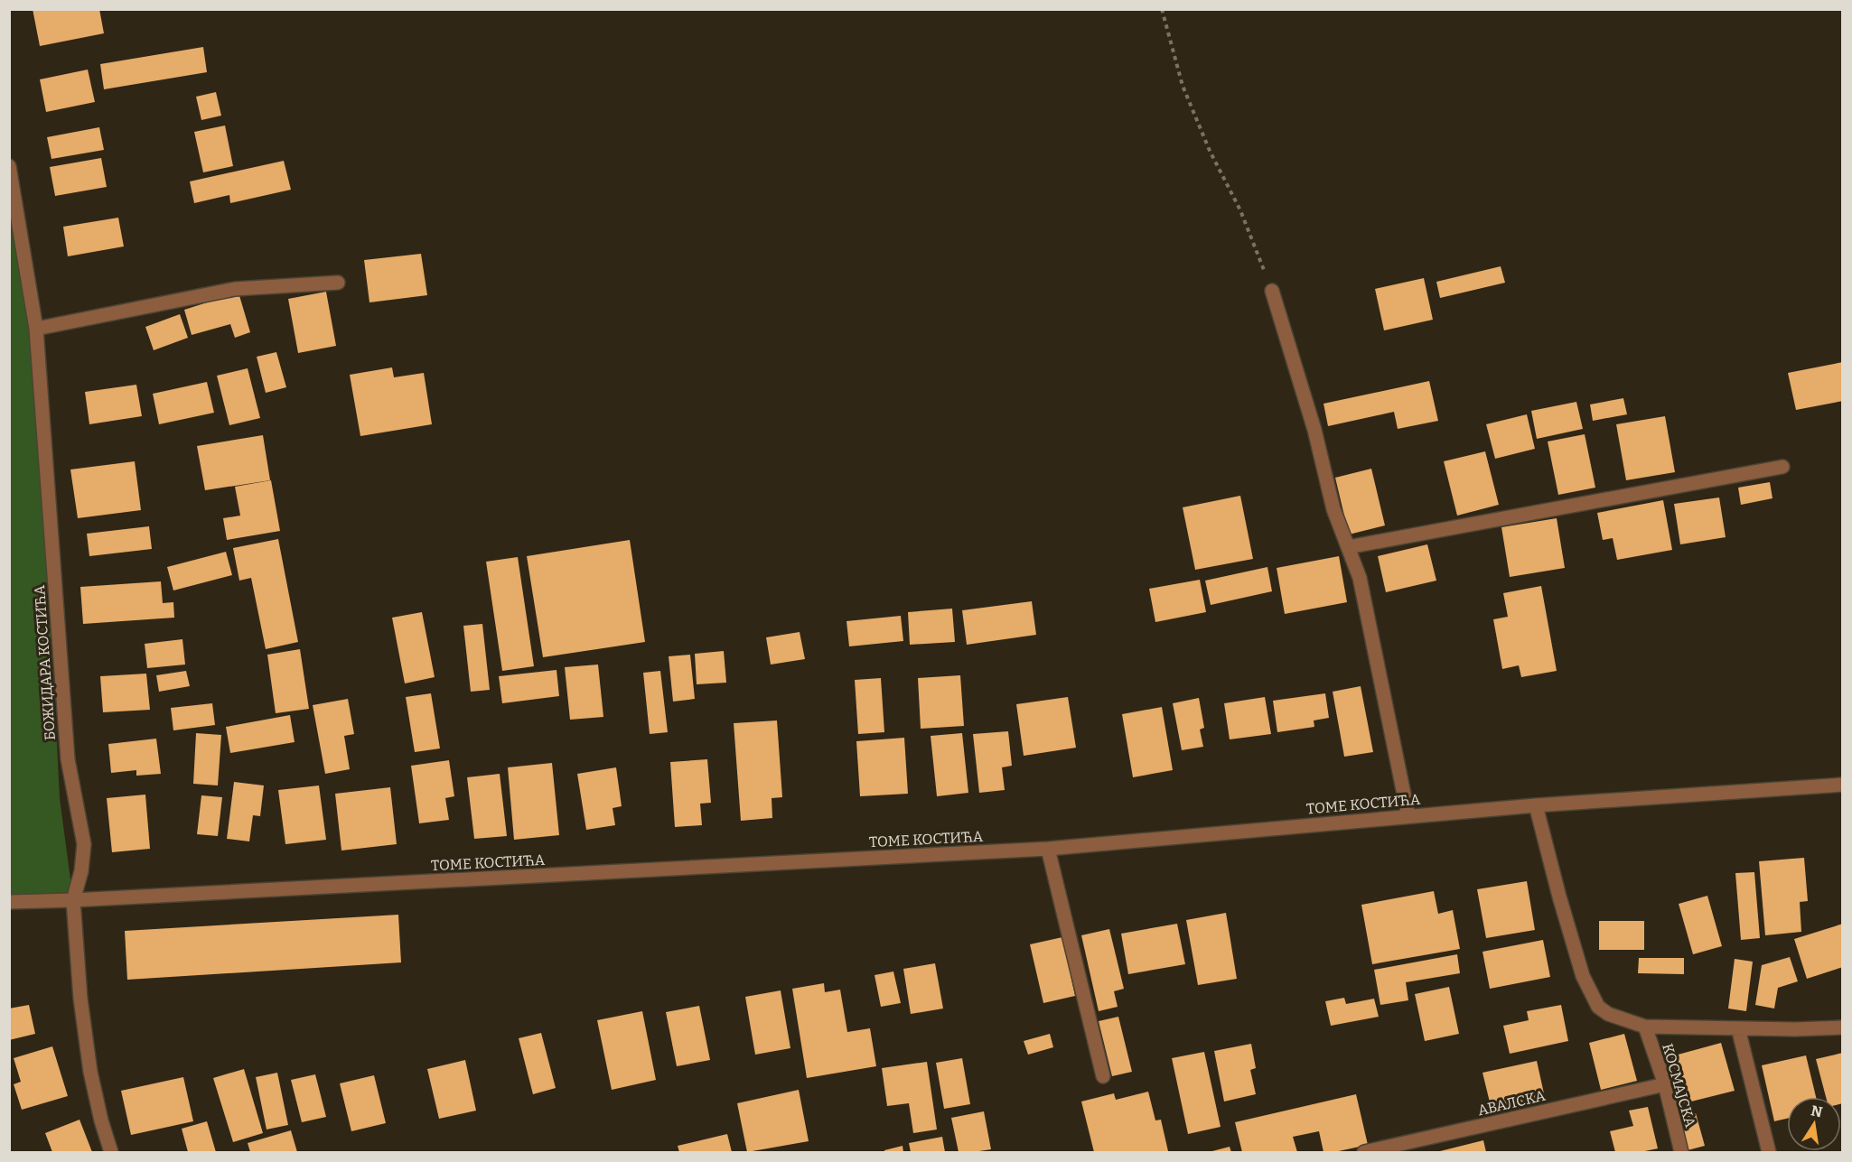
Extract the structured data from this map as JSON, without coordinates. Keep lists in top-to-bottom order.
{
  "streets": {
    "street": [
      "БОЖИДАРА КОСТИЋА",
      "ТОМЕ КОСТИЋА",
      "КОСМАЈСКА",
      "АВАЛСКА"
    ]
  },
  "crossings": [
    ["БОЖИДАРА КОСТИЋА", "ТОМЕ КОСТИЋА"],
    ["КОСМАЈСКА", "АВАЛСКА"]
  ],
  "north": "top"
}
